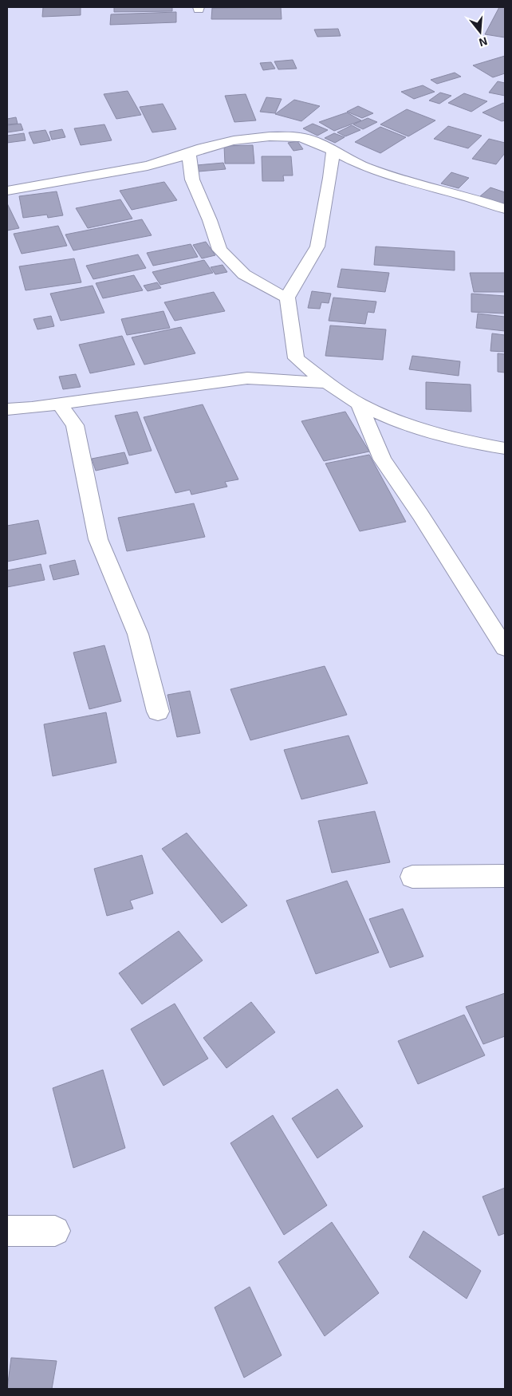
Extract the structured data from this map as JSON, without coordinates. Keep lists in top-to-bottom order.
{
  "north": "bottom"
}
